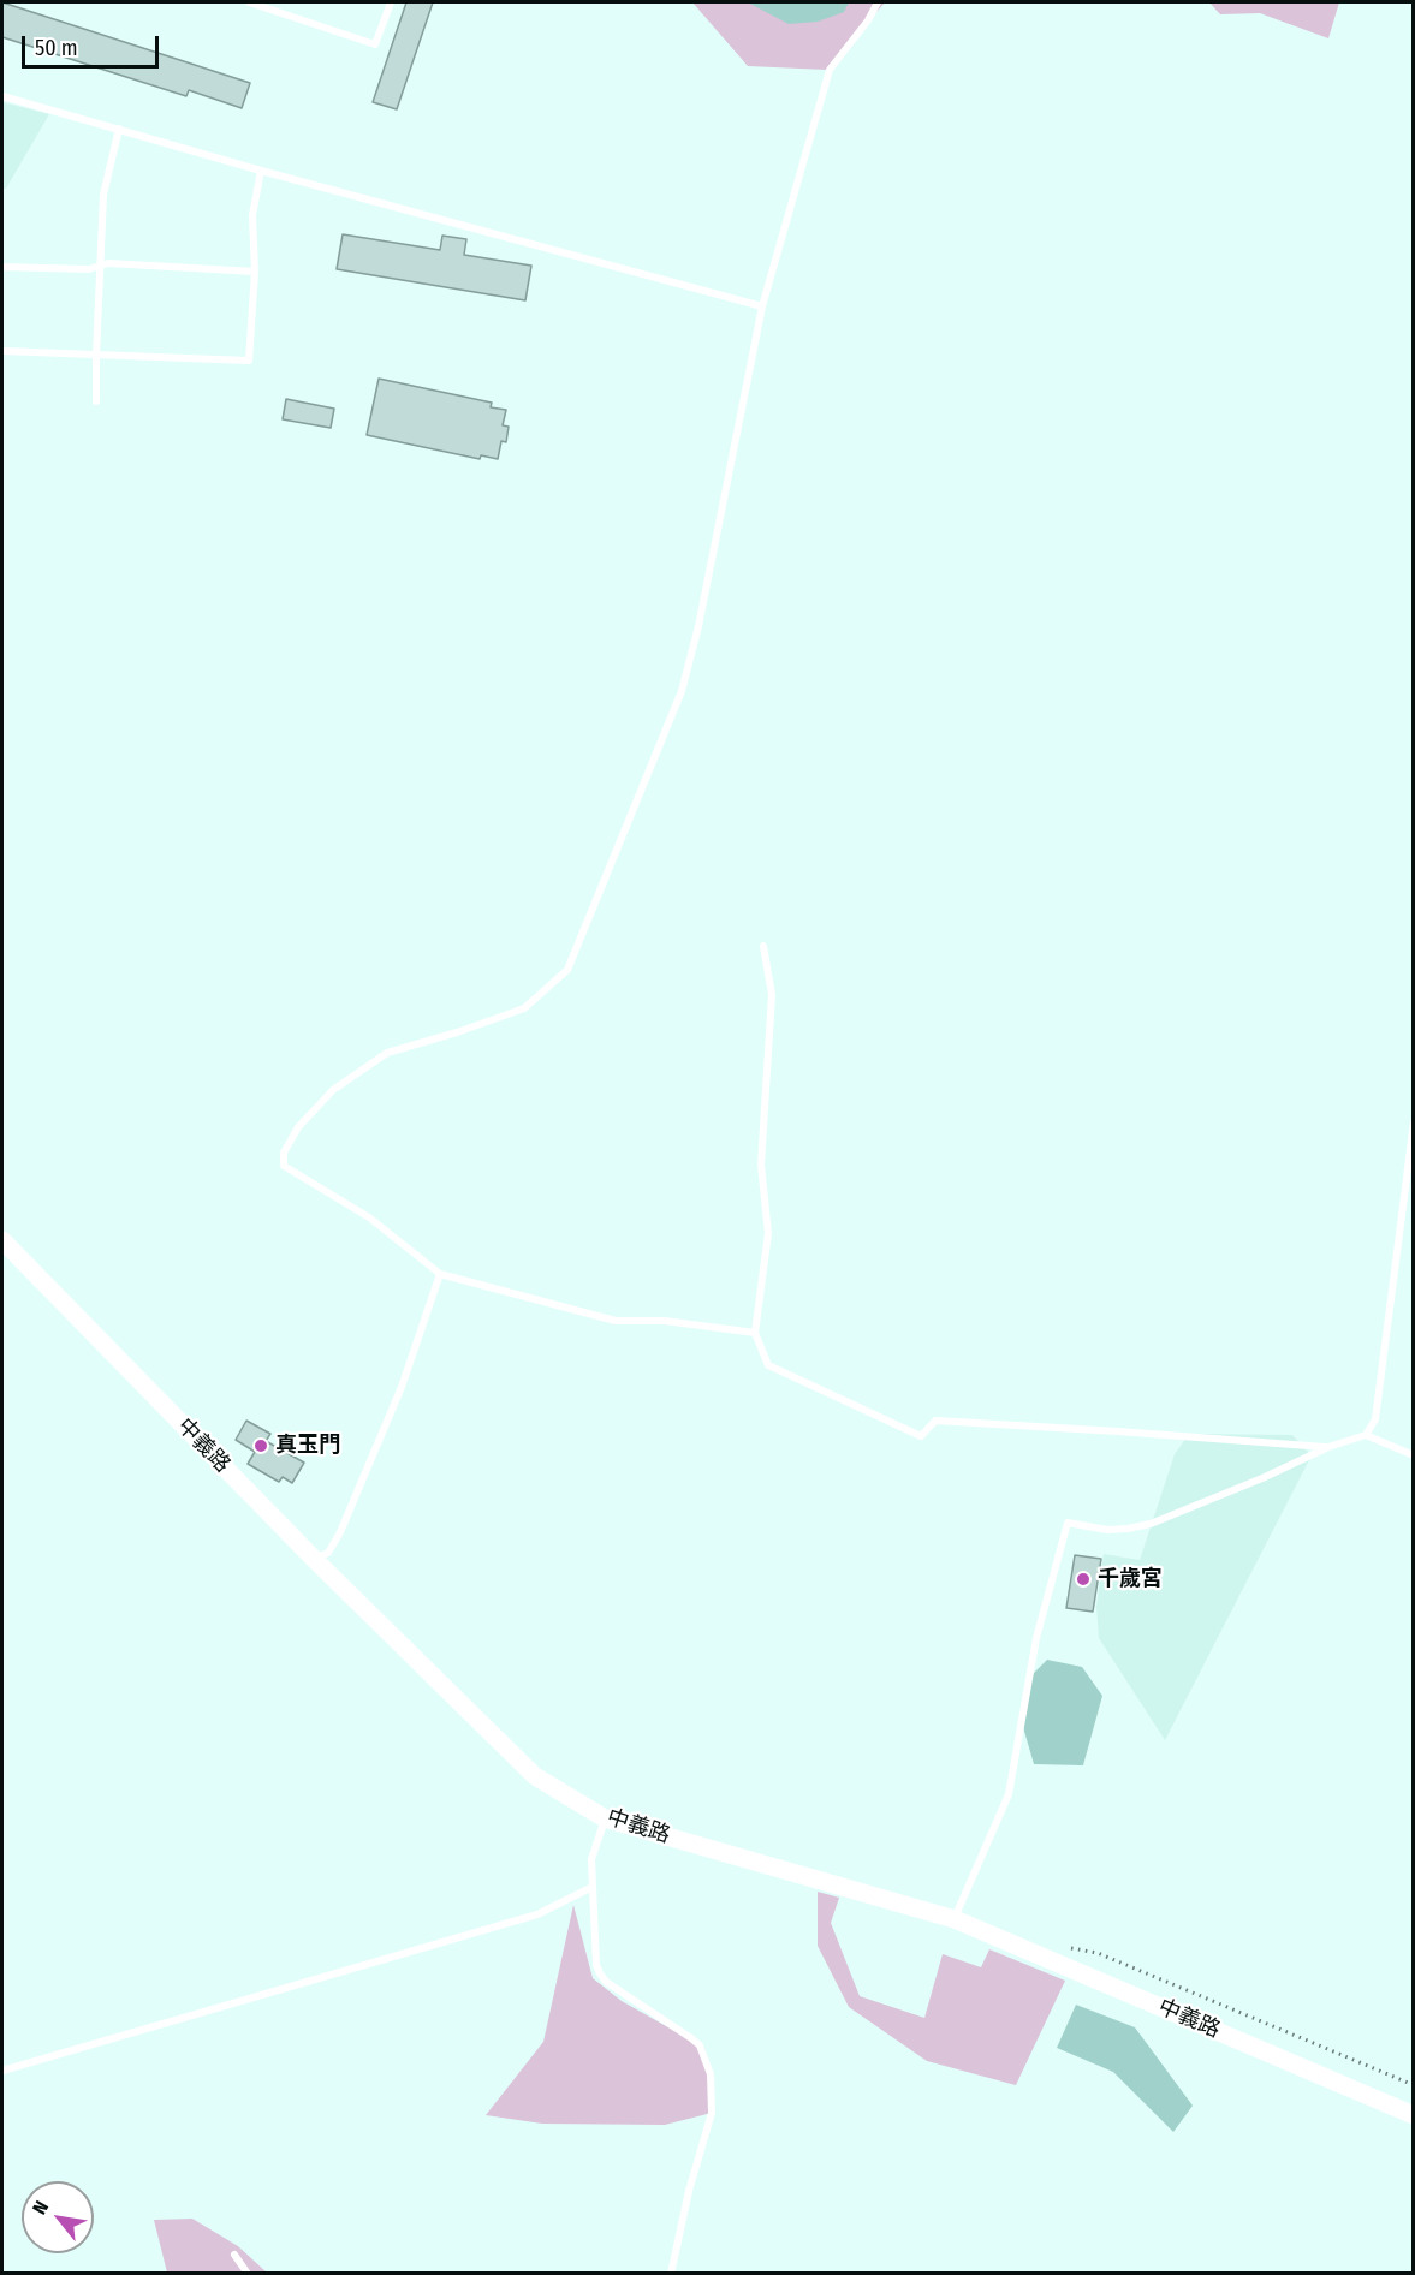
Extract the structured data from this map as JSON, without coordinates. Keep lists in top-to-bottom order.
{
  "streets": {
    "street": ["中義路"]
  },
  "places": ["真玉門", "千歲宮"],
  "scale_bar": "50 m",
  "north": "top left"
}
